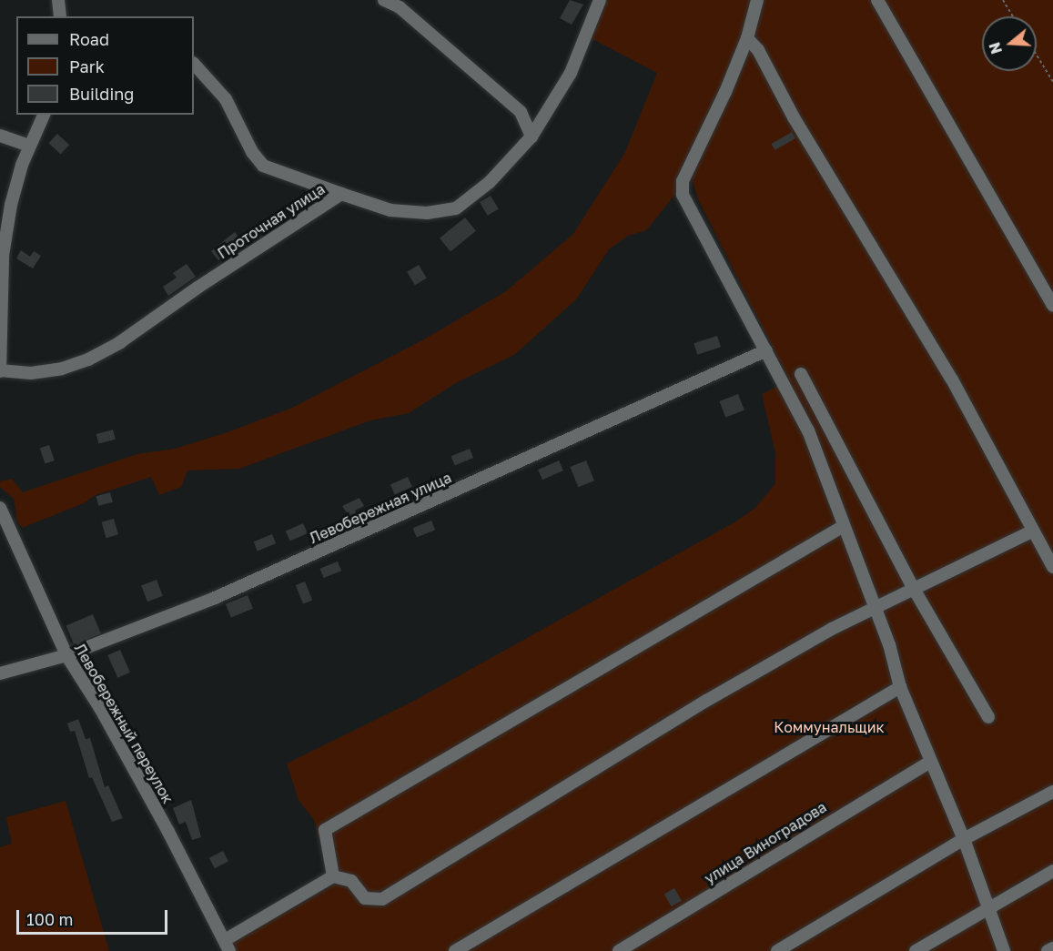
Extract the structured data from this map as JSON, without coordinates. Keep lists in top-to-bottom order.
{
  "streets": {
    "street": [
      "Проточная улица",
      "Левобережная улица",
      "Левобережный переулок",
      "улица Виноградова"
    ]
  },
  "crossings": [
    ["Левобережная улица", "Левобережный переулок"]
  ],
  "parks": ["Коммунальщик"],
  "legend": ["Road", "Park", "Building"],
  "scale_bar": "100 m",
  "north": "left"
}
